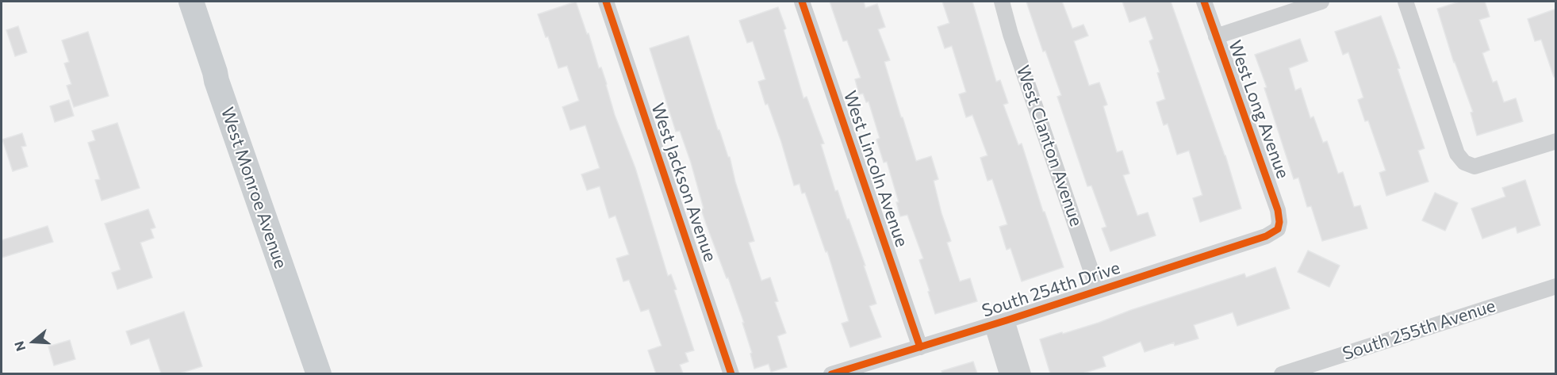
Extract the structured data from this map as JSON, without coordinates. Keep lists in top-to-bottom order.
{
  "streets": {
    "main road": ["West Monroe Avenue"],
    "street": [
      "West Long Avenue",
      "West Clanton Avenue",
      "West Lincoln Avenue",
      "West Jackson Avenue",
      "South 254th Drive",
      "South 255th Avenue"
    ]
  },
  "crossings": [
    ["West Long Avenue", "South 254th Drive"],
    ["West Clanton Avenue", "South 254th Drive"],
    ["West Lincoln Avenue", "South 254th Drive"]
  ],
  "north": "left"
}
